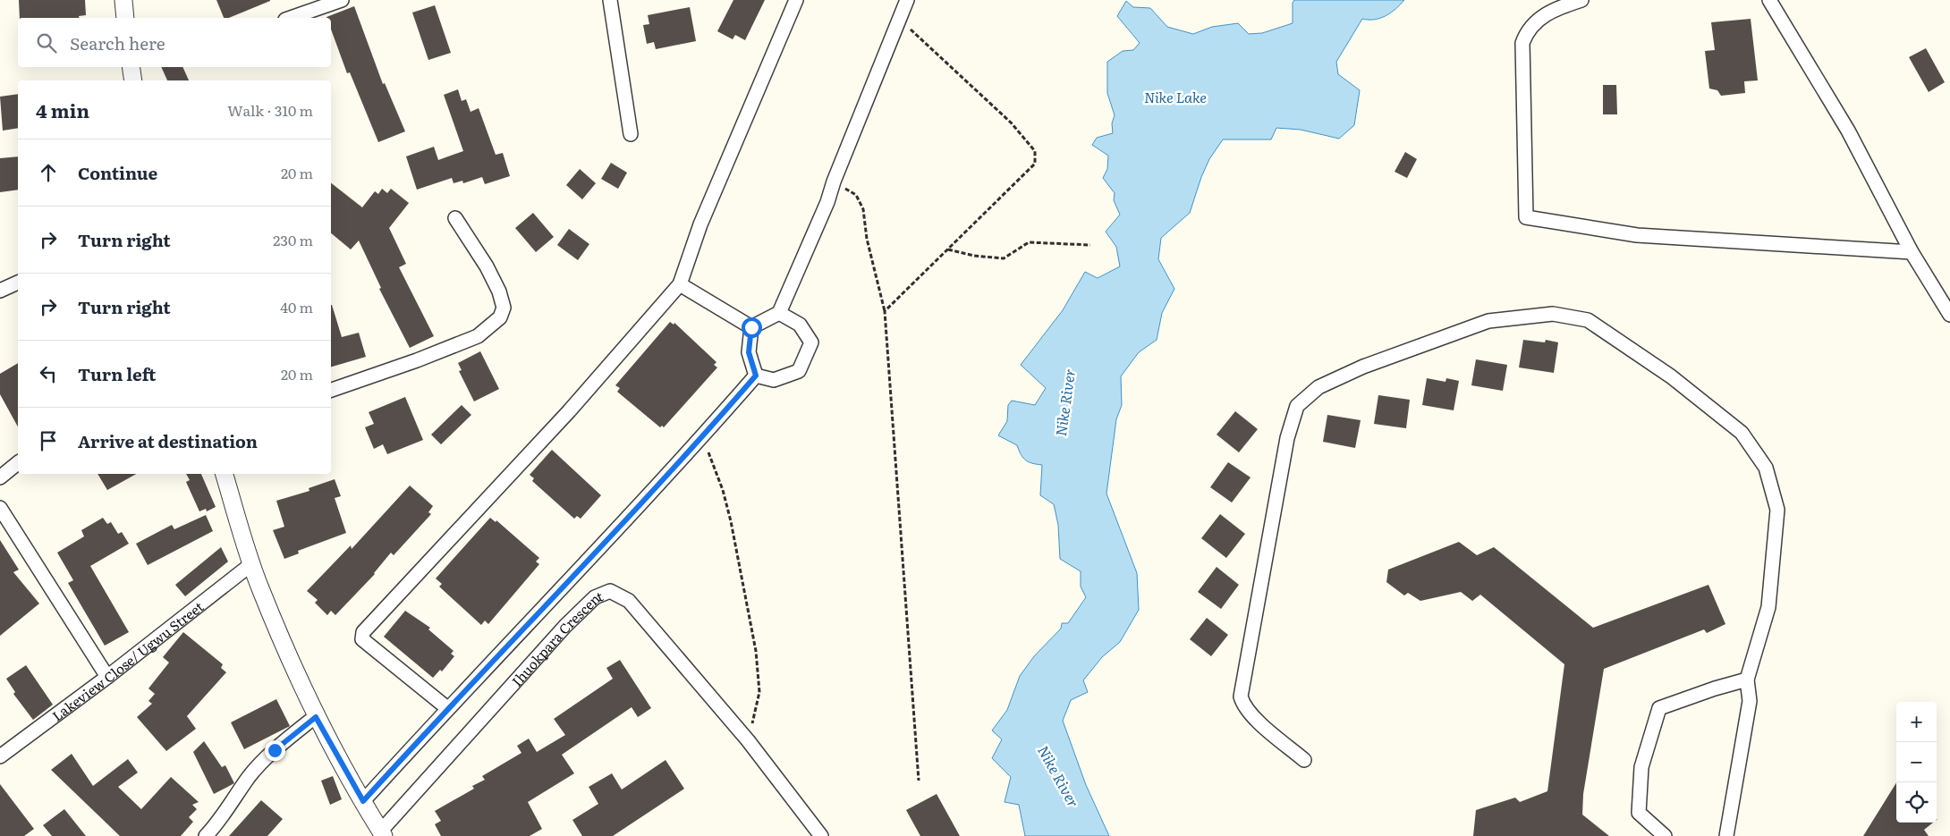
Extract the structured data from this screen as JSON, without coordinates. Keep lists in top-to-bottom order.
{
  "streets": {
    "street": ["Ihuokpara Crescent", "Lakeview Close/ Ugwu Street"]
  },
  "water": ["Nike Lake", "Nike River"],
  "page": {
    "search": "Search here",
    "heading": ["4 min", "Walk · 310 m"],
    "list": [
      ["Continue", "20 m"],
      ["Turn right", "230 m"],
      ["Turn right", "40 m"],
      ["Turn left", "20 m"],
      "Arrive at destination"
    ],
    "map_buttons": ["+", "−"]
  }
}
